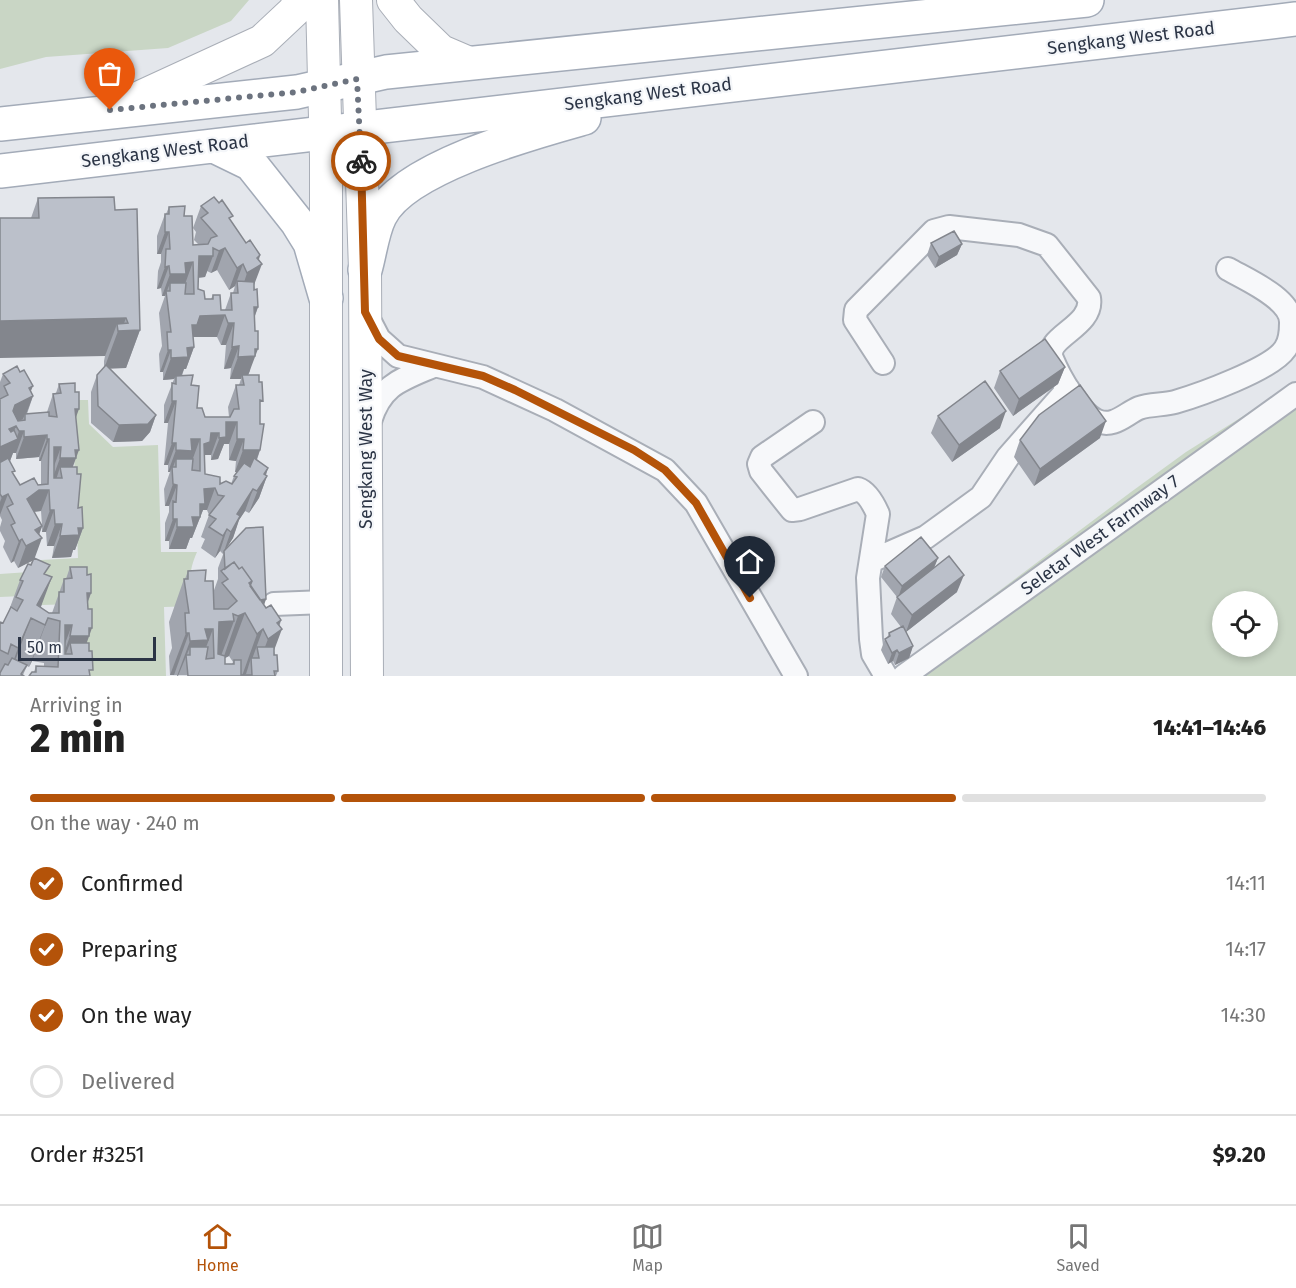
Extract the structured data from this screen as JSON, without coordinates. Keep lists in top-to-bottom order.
{
  "streets": {
    "main road": ["Sengkang West Road", "Sengkang West Way"],
    "street": ["Seletar West Farmway 7"]
  },
  "crossings": [
    ["Sengkang West Road", "Sengkang West Way"]
  ],
  "scale_bar": "50 m",
  "page": {
    "scale": "50 m",
    "heading": ["2 min", "Arriving in", "14:41–14:46"],
    "panel": ["Order #3251", "$9.20"],
    "bar": "On the way · 240 m",
    "list": [
      ["Confirmed", "14:11"],
      ["Preparing", "14:17"],
      ["On the way", "14:30"],
      "Delivered"
    ],
    "tabs": ["Home", "Map", "Saved"]
  }
}
